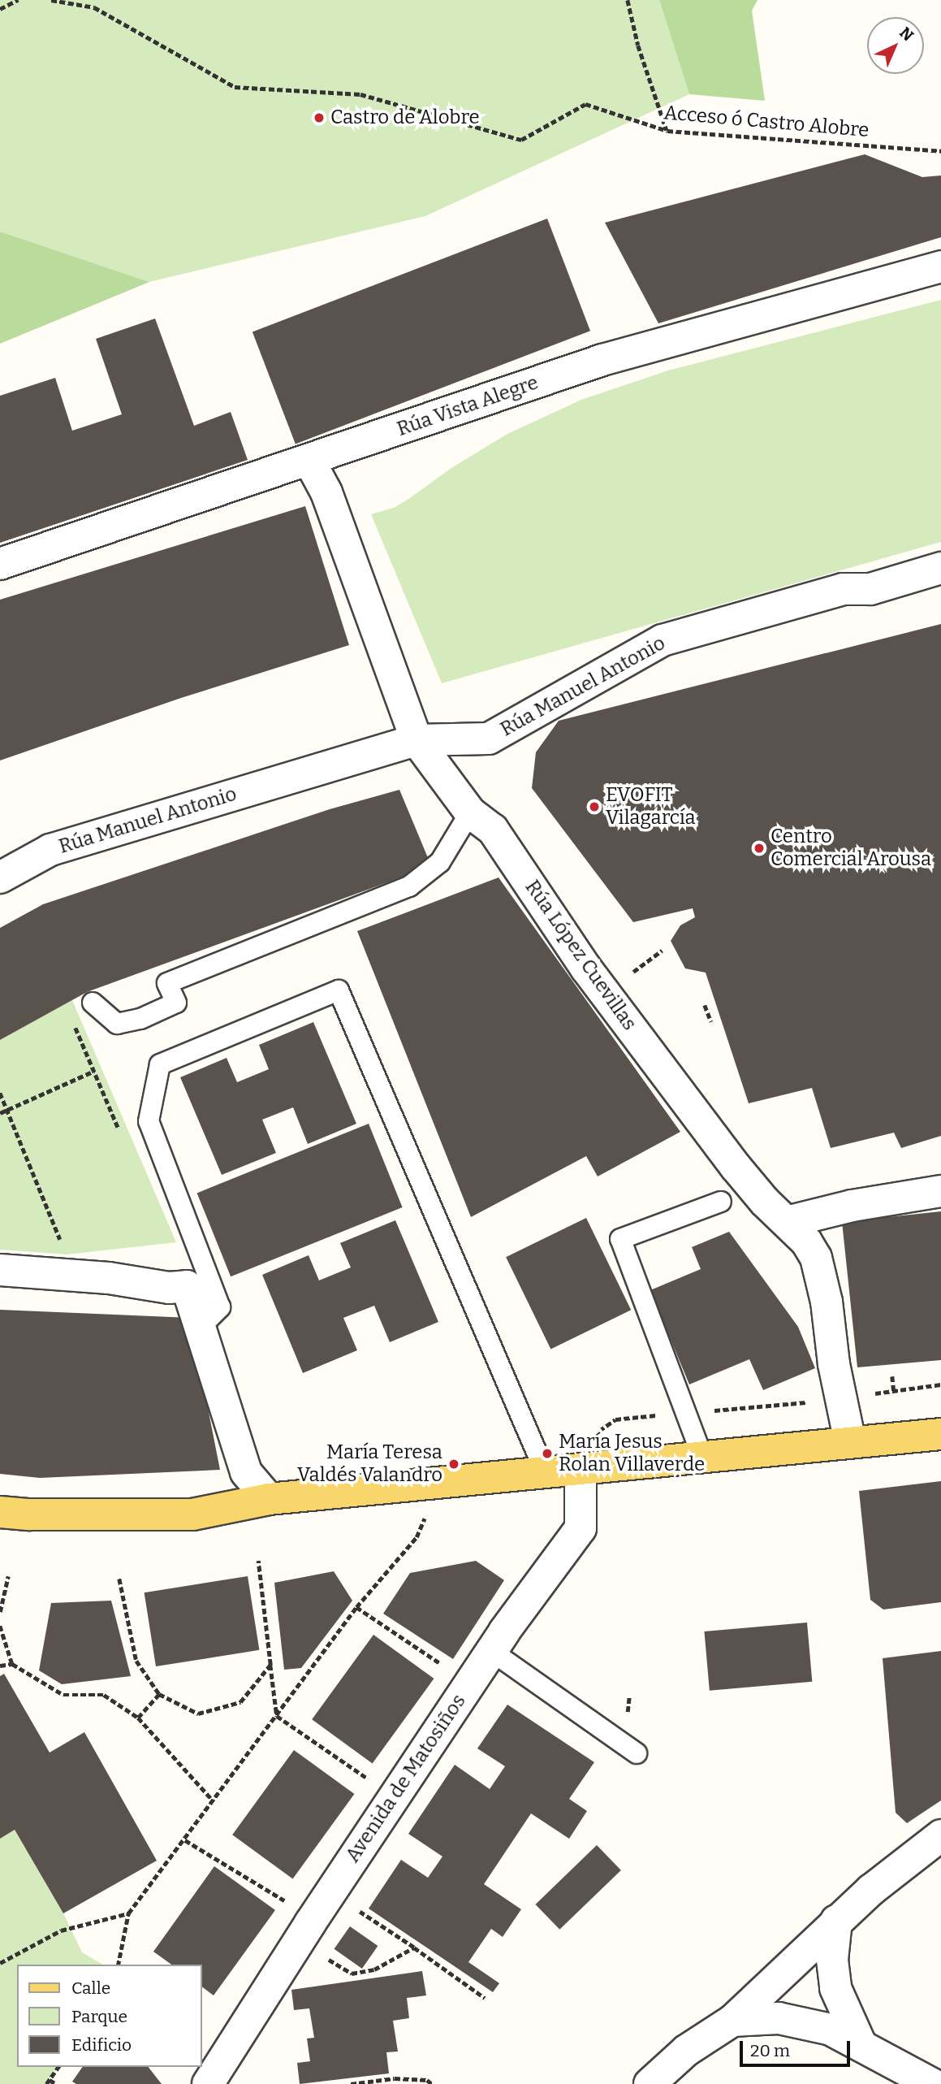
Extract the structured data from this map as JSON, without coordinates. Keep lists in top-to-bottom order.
{
  "streets": {
    "street": [
      "Rúa Vista Alegre",
      "Rúa Manuel Antonio",
      "Rúa López Cuevillas",
      "Avenida de Matosiños"
    ],
    "path": ["Acceso ó Castro Alobre"]
  },
  "crossings": [
    ["Rúa Vista Alegre", "Rúa López Cuevillas"],
    ["Rúa Manuel Antonio", "Rúa López Cuevillas"]
  ],
  "places": [
    "Castro de Alobre",
    "EVOFIT Vilagarcía",
    "Centro Comercial Arousa",
    "María Jesus Rolan Villaverde",
    "María Teresa Valdés Valandro"
  ],
  "legend": ["Calle", "Parque", "Edificio"],
  "scale_bar": "20 m",
  "north": "top right"
}
